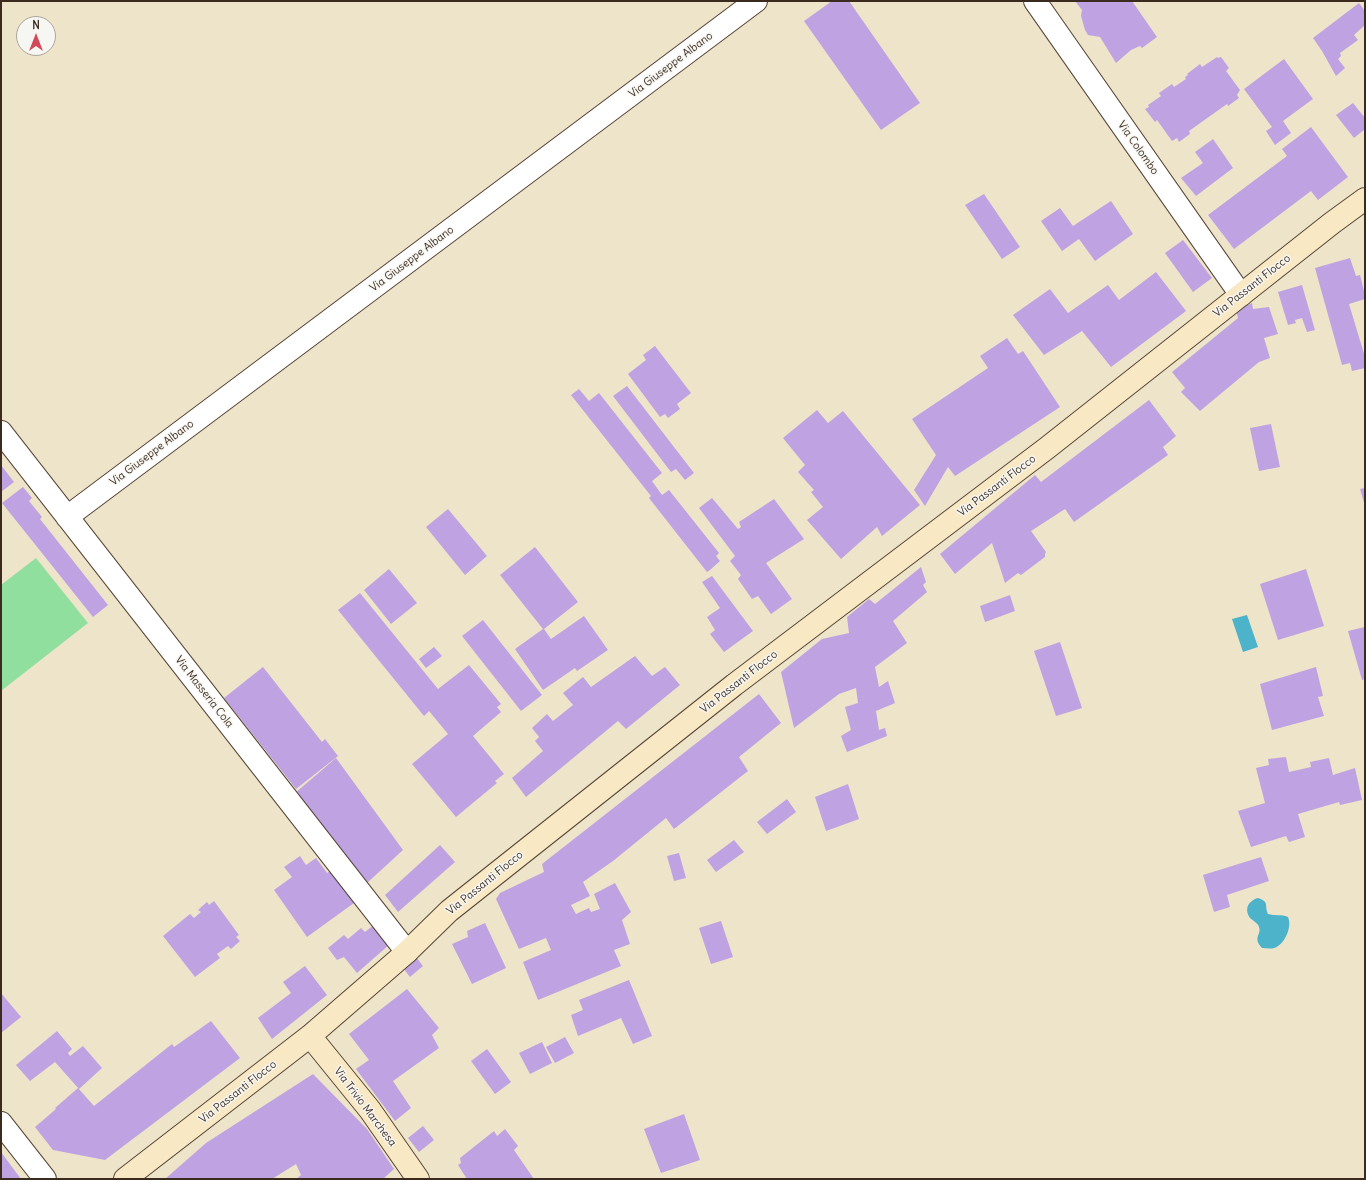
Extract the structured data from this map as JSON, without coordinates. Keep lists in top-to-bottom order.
{
  "streets": {
    "main road": ["Via Passanti Flocco", "Via Trivio Marchesa"],
    "street": ["Via Giuseppe Albano", "Via Colombo", "Via Masseria Cola"]
  },
  "crossings": [
    ["Via Giuseppe Albano", "Via Masseria Cola"],
    ["Via Colombo", "Via Passanti Flocco"],
    ["Via Passanti Flocco", "Via Masseria Cola"],
    ["Via Passanti Flocco", "Via Trivio Marchesa"]
  ],
  "north": "top"
}
